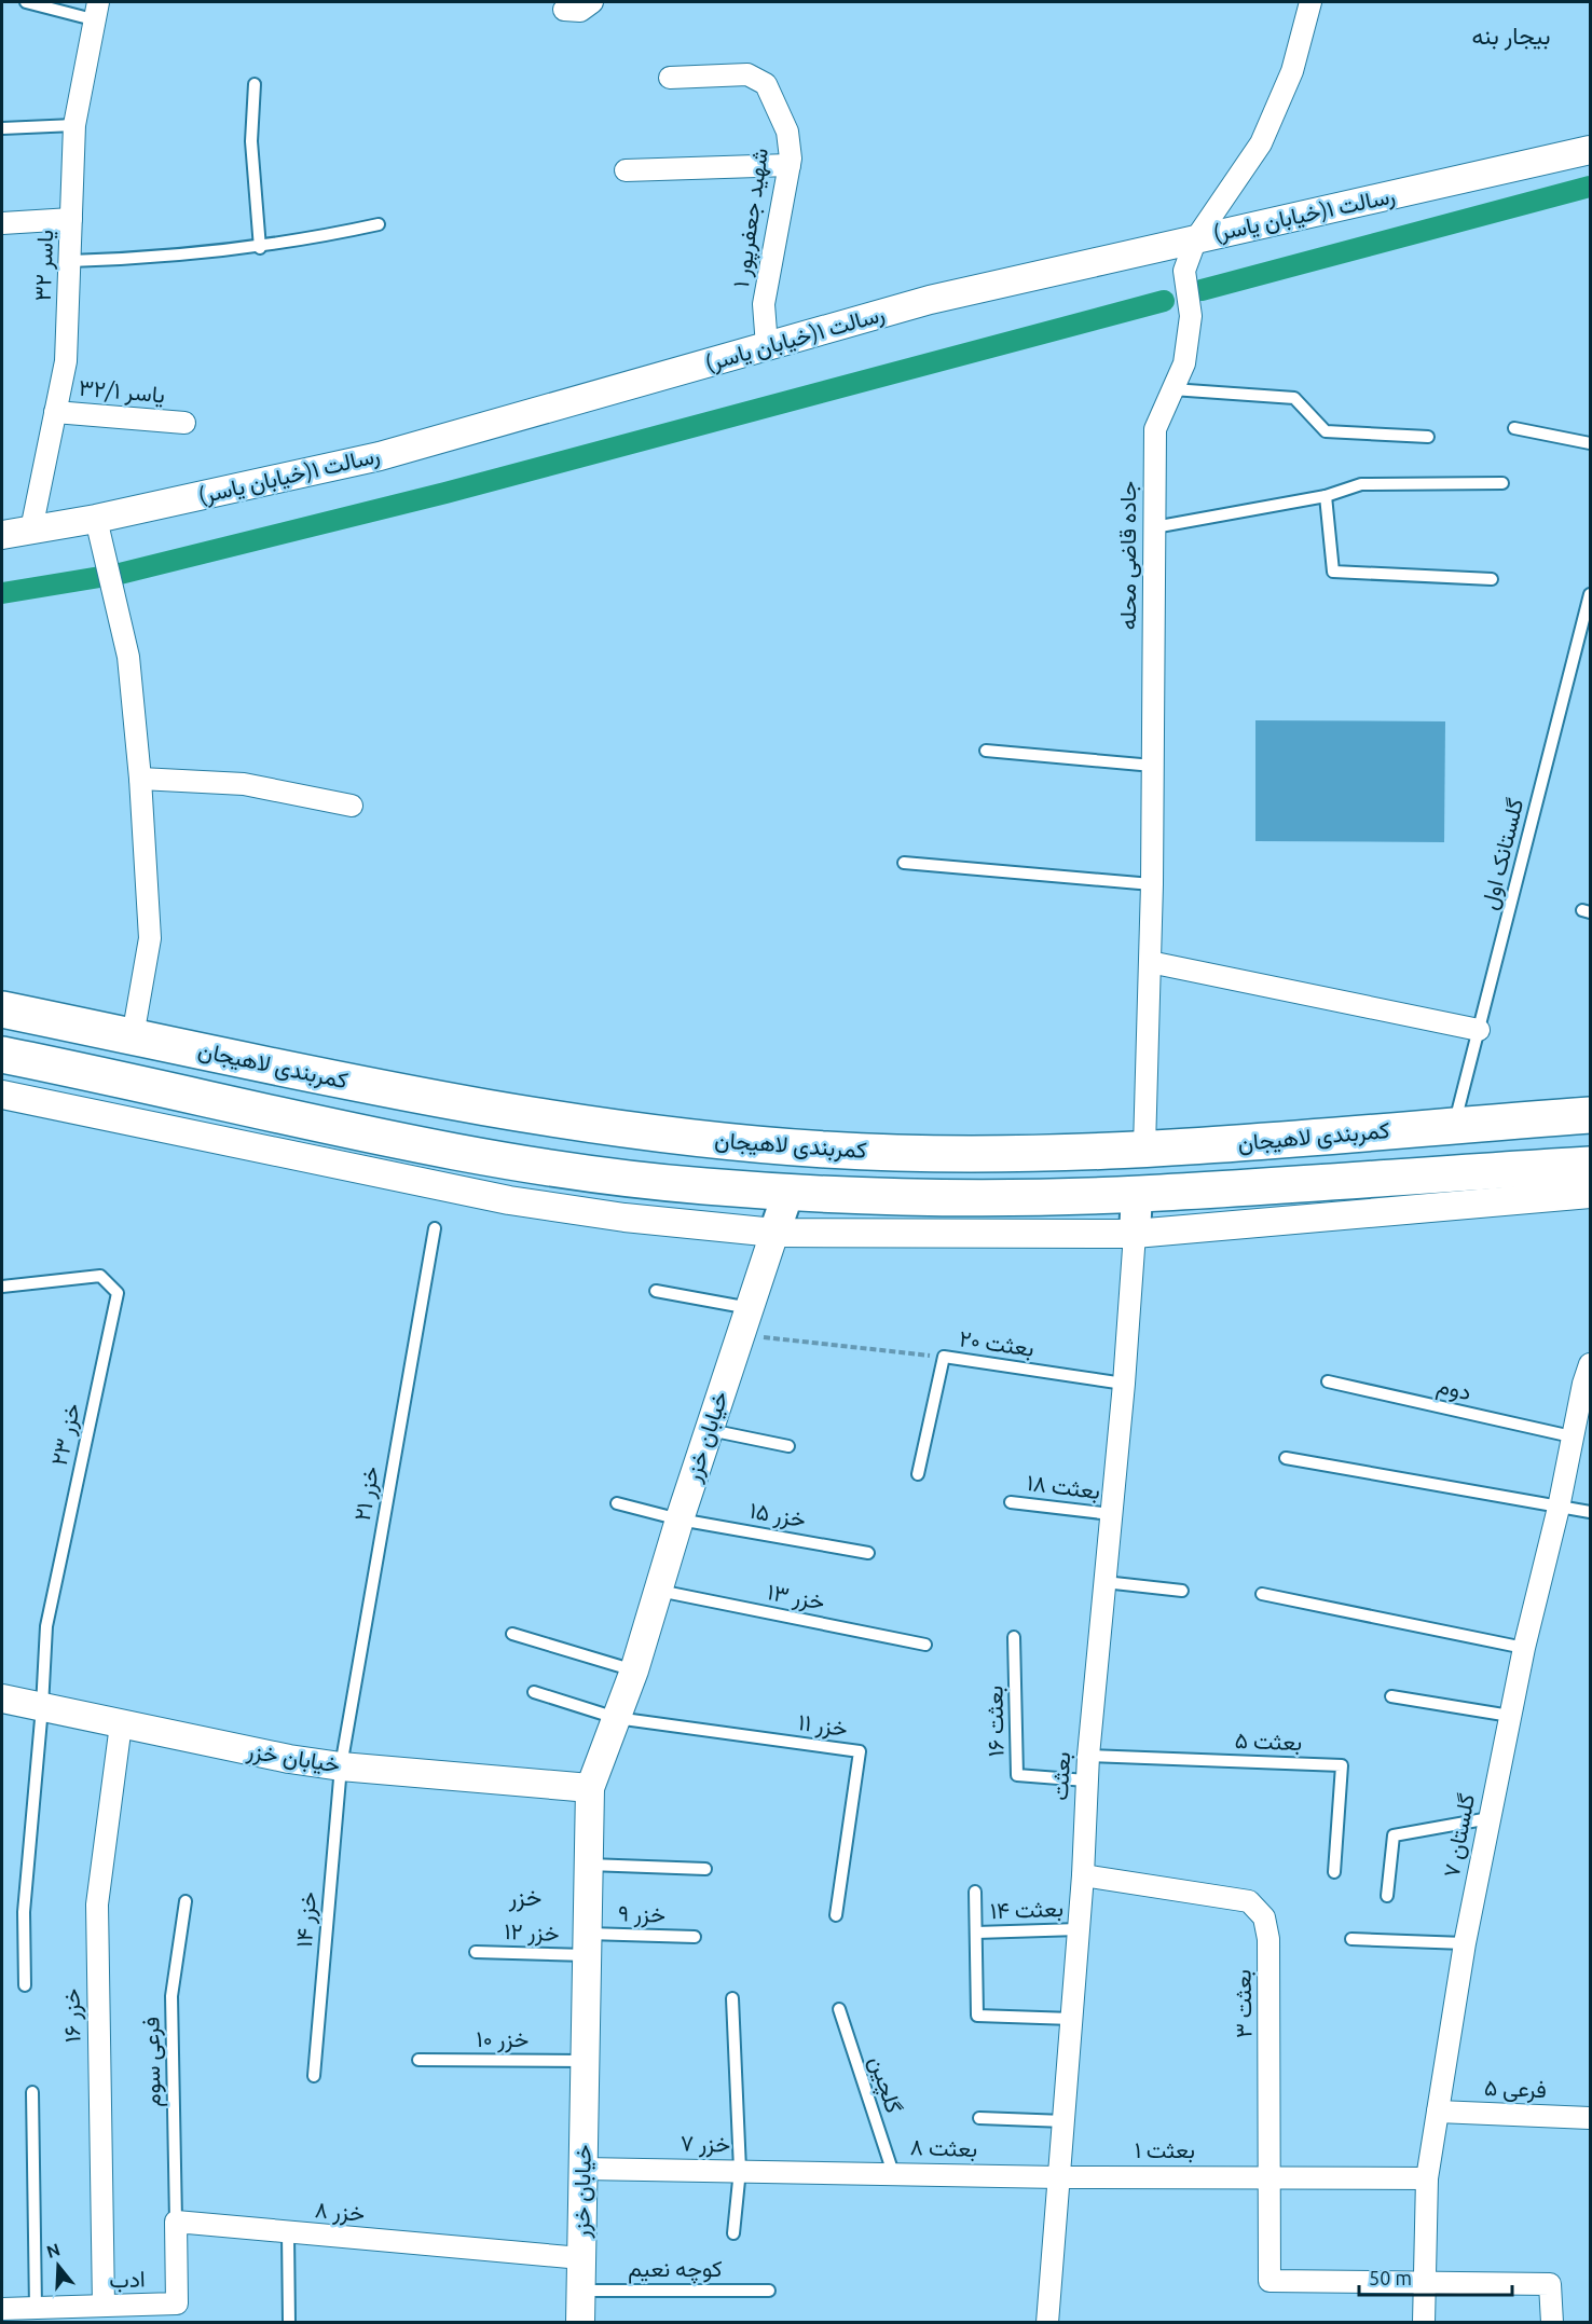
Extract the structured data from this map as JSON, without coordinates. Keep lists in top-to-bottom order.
{
  "streets": {
    "highway": ["کمربندی لاهیجان"],
    "street": [
      "رسالت ۱(خیابان یاسر)",
      "شهید جعفرپور ۱",
      "یاسر ۳۲",
      "یاسر ۳۲/۱",
      "جاده قاضی محله",
      "خیابان خزر",
      "بعثت",
      "گلستان ۷",
      "بعثت ۳",
      "خزر ۱۶",
      "فرعی ۵",
      "خزر ۷",
      "بعثت ۸",
      "بعثت ۱",
      "خزر ۸",
      "ادب"
    ],
    "lane": [
      "گلستانک اول",
      "بعثت ۲۰",
      "دوم",
      "خزر ۲۳",
      "بعثت ۱۸",
      "خزر ۲۱",
      "خزر ۱۵",
      "خزر ۱۳",
      "بعثت ۱۶",
      "خزر ۱۱",
      "بعثت ۵",
      "بعثت ۱۴",
      "خزر ۹",
      "خزر ۱۴",
      "خزر ۱۲",
      "خزر ۱۰",
      "فرعی سوم",
      "گلچین",
      "کوچه نعیم"
    ]
  },
  "crossings": [
    ["رسالت ۱(خیابان یاسر)", "شهید جعفرپور ۱"],
    ["رسالت ۱(خیابان یاسر)", "یاسر ۳۲"],
    ["رسالت ۱(خیابان یاسر)", "جاده قاضی محله"],
    ["یاسر ۳۲", "یاسر ۳۲/۱"],
    ["جاده قاضی محله", "کمربندی لاهیجان"],
    ["گلستانک اول", "کمربندی لاهیجان"],
    ["بعثت ۲۰", "بعثت"],
    ["دوم", "گلستان ۷"],
    ["خزر ۲۳", "خیابان خزر"],
    ["خیابان خزر", "خزر ۲۱"],
    ["خیابان خزر", "خزر ۱۵"],
    ["خیابان خزر", "خزر ۱۳"],
    ["خیابان خزر", "خزر ۱۱"],
    ["خیابان خزر", "خزر ۹"],
    ["خیابان خزر", "خزر ۱۴"],
    ["خیابان خزر", "خزر ۱۲"],
    ["خیابان خزر", "خزر ۱۶"],
    ["خیابان خزر", "خزر ۱۰"],
    ["خیابان خزر", "خزر ۷"],
    ["خیابان خزر", "خزر ۸"],
    ["خیابان خزر", "کوچه نعیم"],
    ["بعثت ۱۸", "بعثت"],
    ["خزر ۲۱", "خزر ۱۴"],
    ["بعثت ۱۶", "بعثت"],
    ["بعثت ۵", "بعثت"],
    ["بعثت", "بعثت ۱۴"],
    ["بعثت", "بعثت ۳"],
    ["بعثت", "بعثت ۸"],
    ["بعثت", "بعثت ۱"],
    ["گلستان ۷", "بعثت ۳"],
    ["گلستان ۷", "فرعی ۵"],
    ["گلستان ۷", "بعثت ۱"],
    ["خزر ۹", "خزر ۱۲"],
    ["بعثت ۳", "بعثت ۱"],
    ["خزر ۱۶", "ادب"],
    ["فرعی سوم", "خزر ۸"],
    ["فرعی سوم", "ادب"],
    ["گلچین", "بعثت ۸"],
    ["خزر ۷", "بعثت ۸"],
    ["بعثت ۸", "بعثت ۱"],
    ["خزر ۸", "ادب"]
  ],
  "districts": ["بیجار بنه", "خزر"],
  "scale_bar": "50 m",
  "north": "top"
}
